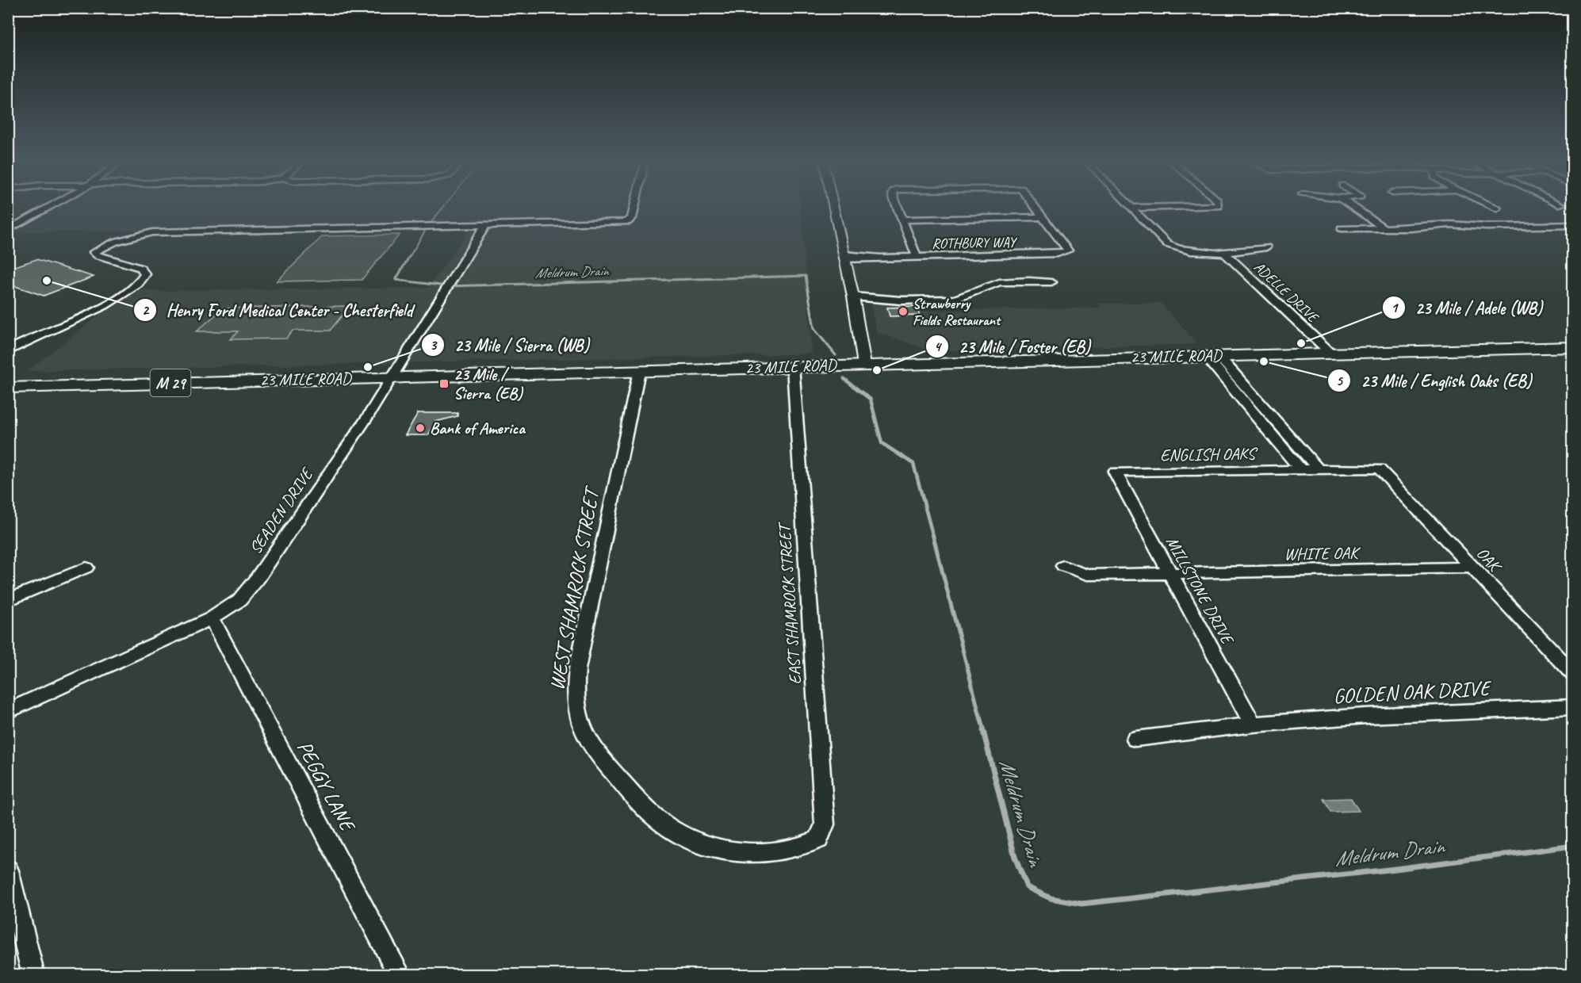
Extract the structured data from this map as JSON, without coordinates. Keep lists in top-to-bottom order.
{
  "streets": {
    "main road": ["23 MILE ROAD", "M 29"],
    "street": [
      "ROTHBURY WAY",
      "ADELLE DRIVE",
      "ENGLISH OAKS",
      "SEADEN DRIVE",
      "WHITE OAK",
      "OAK",
      "WEST SHAMROCK STREET",
      "MILLSTONE DRIVE",
      "EAST SHAMROCK STREET",
      "GOLDEN OAK DRIVE",
      "PEGGY LANE"
    ]
  },
  "crossings": [
    ["ADELLE DRIVE", "23 MILE ROAD"],
    ["23 MILE ROAD", "ENGLISH OAKS"],
    ["23 MILE ROAD", "SEADEN DRIVE"],
    ["23 MILE ROAD", "WEST SHAMROCK STREET"],
    ["23 MILE ROAD", "EAST SHAMROCK STREET"],
    ["ENGLISH OAKS", "OAK"],
    ["ENGLISH OAKS", "MILLSTONE DRIVE"],
    ["SEADEN DRIVE", "PEGGY LANE"],
    ["WHITE OAK", "OAK"],
    ["WHITE OAK", "MILLSTONE DRIVE"],
    ["WEST SHAMROCK STREET", "EAST SHAMROCK STREET"],
    ["MILLSTONE DRIVE", "GOLDEN OAK DRIVE"]
  ],
  "water": ["Meldrum Drain"],
  "places": {
    "other": [
      "Henry Ford Medical Center - Chesterfield",
      "Strawberry Fields Restaurant",
      "23 Mile / Adele (WB)",
      "23 Mile / English Oaks (EB)",
      "23 Mile / Sierra (WB)",
      "23 Mile / Foster (EB)",
      "Bank of America"
    ],
    "transit": ["23 Mile / Sierra (EB)"]
  }
}
